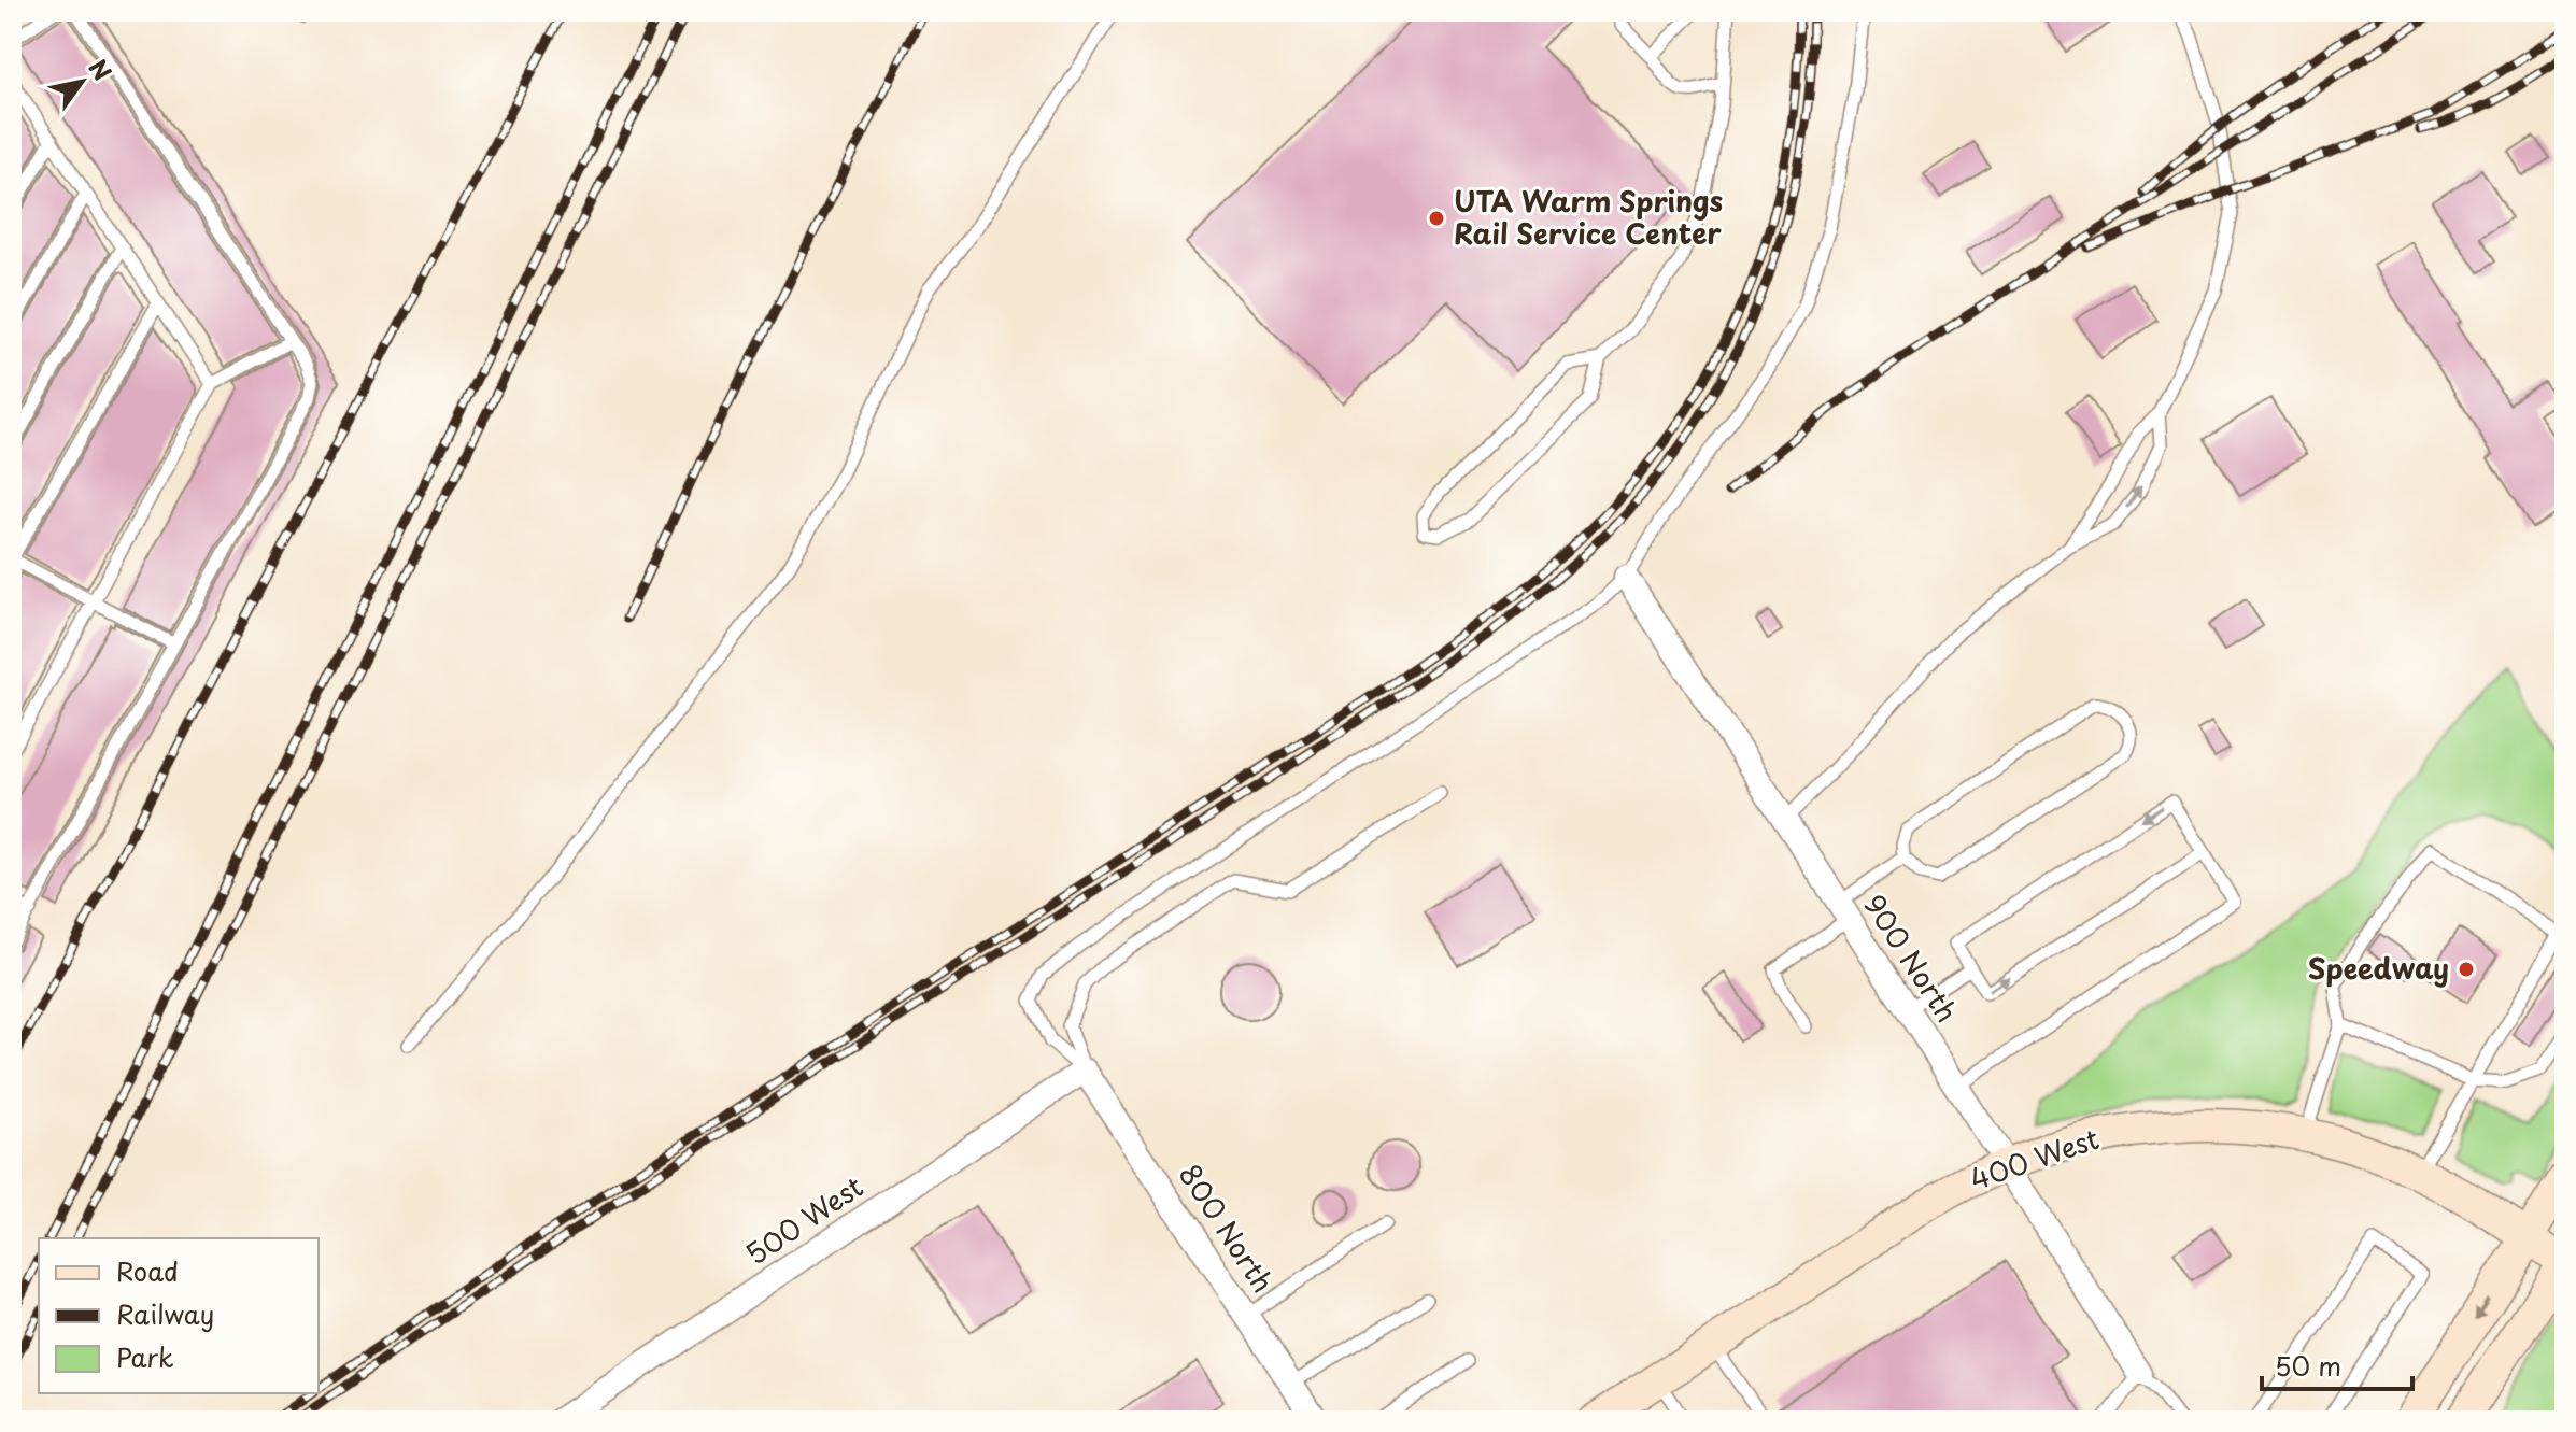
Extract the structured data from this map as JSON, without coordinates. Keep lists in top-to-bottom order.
{
  "streets": {
    "street": [
      "900 North",
      "400 West",
      "500 West",
      "800 North"
    ]
  },
  "crossings": [
    ["900 North", "400 West"],
    ["500 West", "800 North"]
  ],
  "places": ["UTA Warm Springs Rail Service Center", "Speedway"],
  "legend": ["Road", "Railway", "Park"],
  "scale_bar": "50 m",
  "north": "top right"
}
